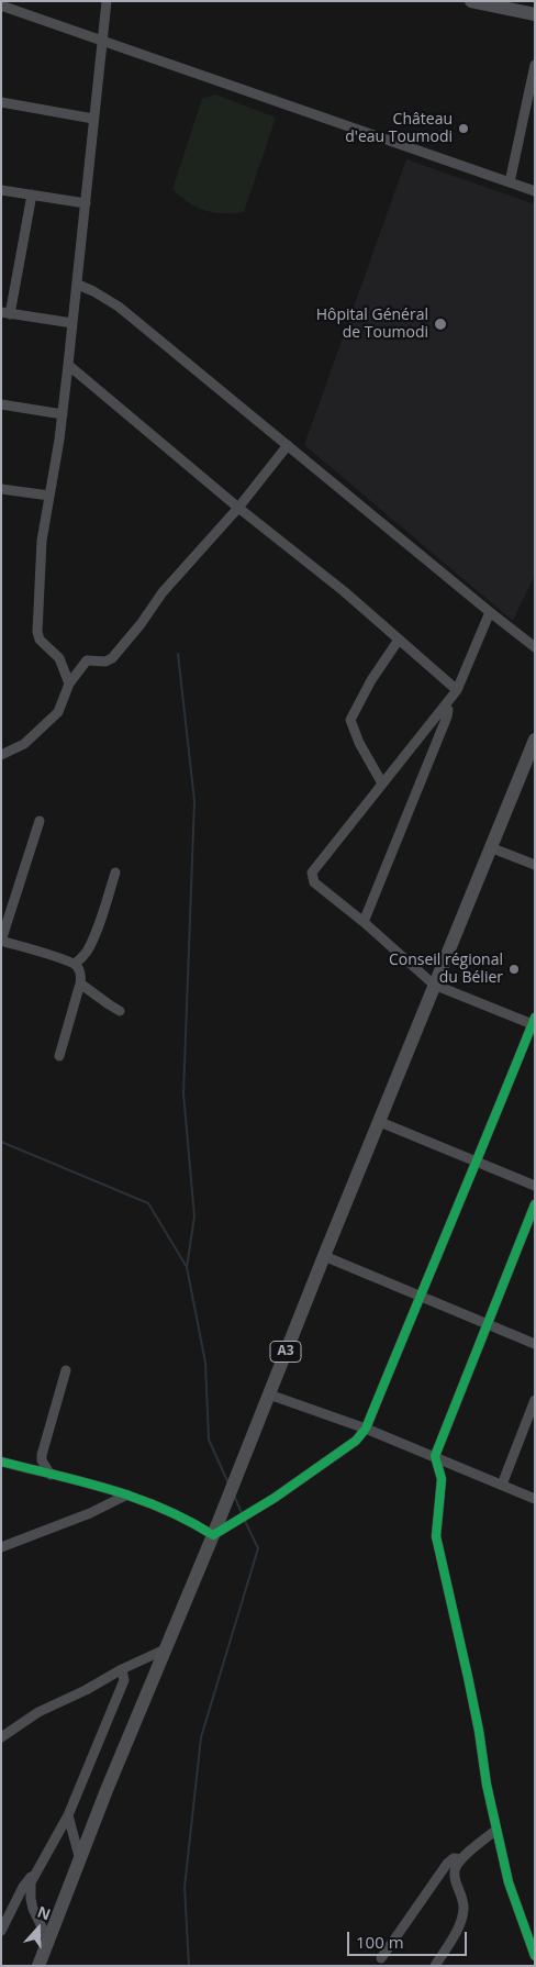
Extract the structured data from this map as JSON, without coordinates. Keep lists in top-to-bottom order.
{
  "streets": {
    "main road": ["A3"]
  },
  "places": ["Château d'eau Toumodi", "Hôpital Général de Toumodi", "Conseil régional du Bélier"],
  "scale_bar": "100 m",
  "north": "top"
}
